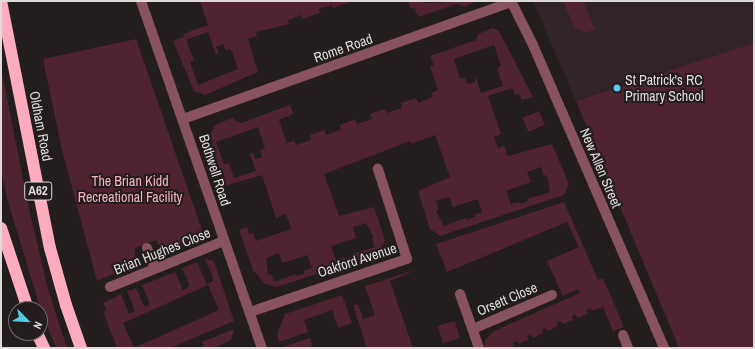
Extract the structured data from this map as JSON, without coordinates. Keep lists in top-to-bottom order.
{
  "streets": {
    "highway": ["Oldham Road", "A62"],
    "street": [
      "Rome Road",
      "New Allen Street",
      "Bothwell Road",
      "Brian Hughes Close",
      "Oakford Avenue",
      "Orsett Close"
    ]
  },
  "crossings": [
    ["Rome Road", "New Allen Street"],
    ["Rome Road", "Bothwell Road"],
    ["Bothwell Road", "Brian Hughes Close"],
    ["Bothwell Road", "Oakford Avenue"]
  ],
  "parks": ["The Brian Kidd Recreational Facility"],
  "places": ["St Patrick's RC Primary School"],
  "north": "bottom right"
}
